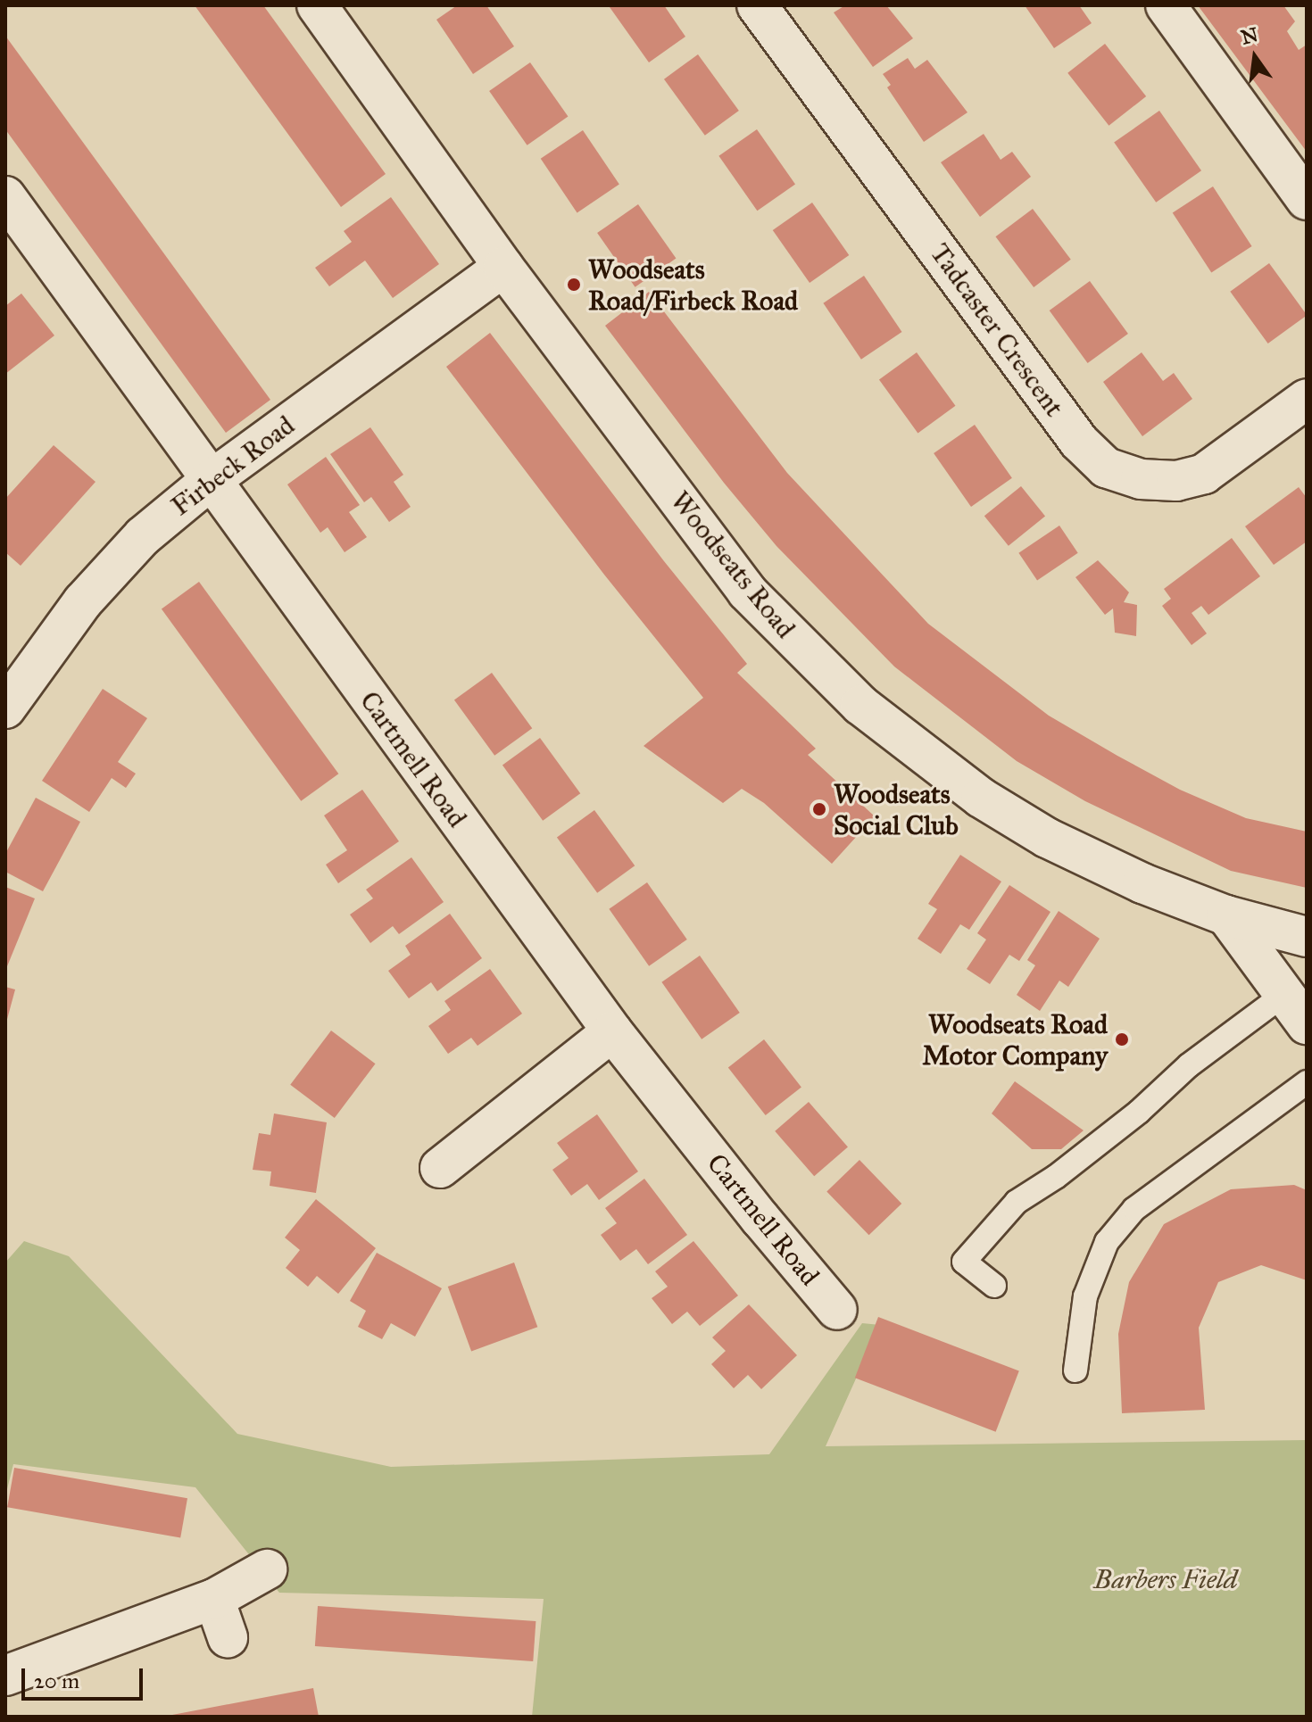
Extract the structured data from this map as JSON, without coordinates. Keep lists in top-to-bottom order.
{
  "streets": {
    "street": [
      "Tadcaster Crescent",
      "Firbeck Road",
      "Woodseats Road",
      "Cartmell Road"
    ]
  },
  "crossings": [
    ["Firbeck Road", "Woodseats Road"],
    ["Firbeck Road", "Cartmell Road"]
  ],
  "parks": ["Barbers Field"],
  "places": ["Woodseats Road/Firbeck Road", "Woodseats Social Club", "Woodseats Road Motor Company"],
  "scale_bar": "20 m",
  "north": "top"
}
